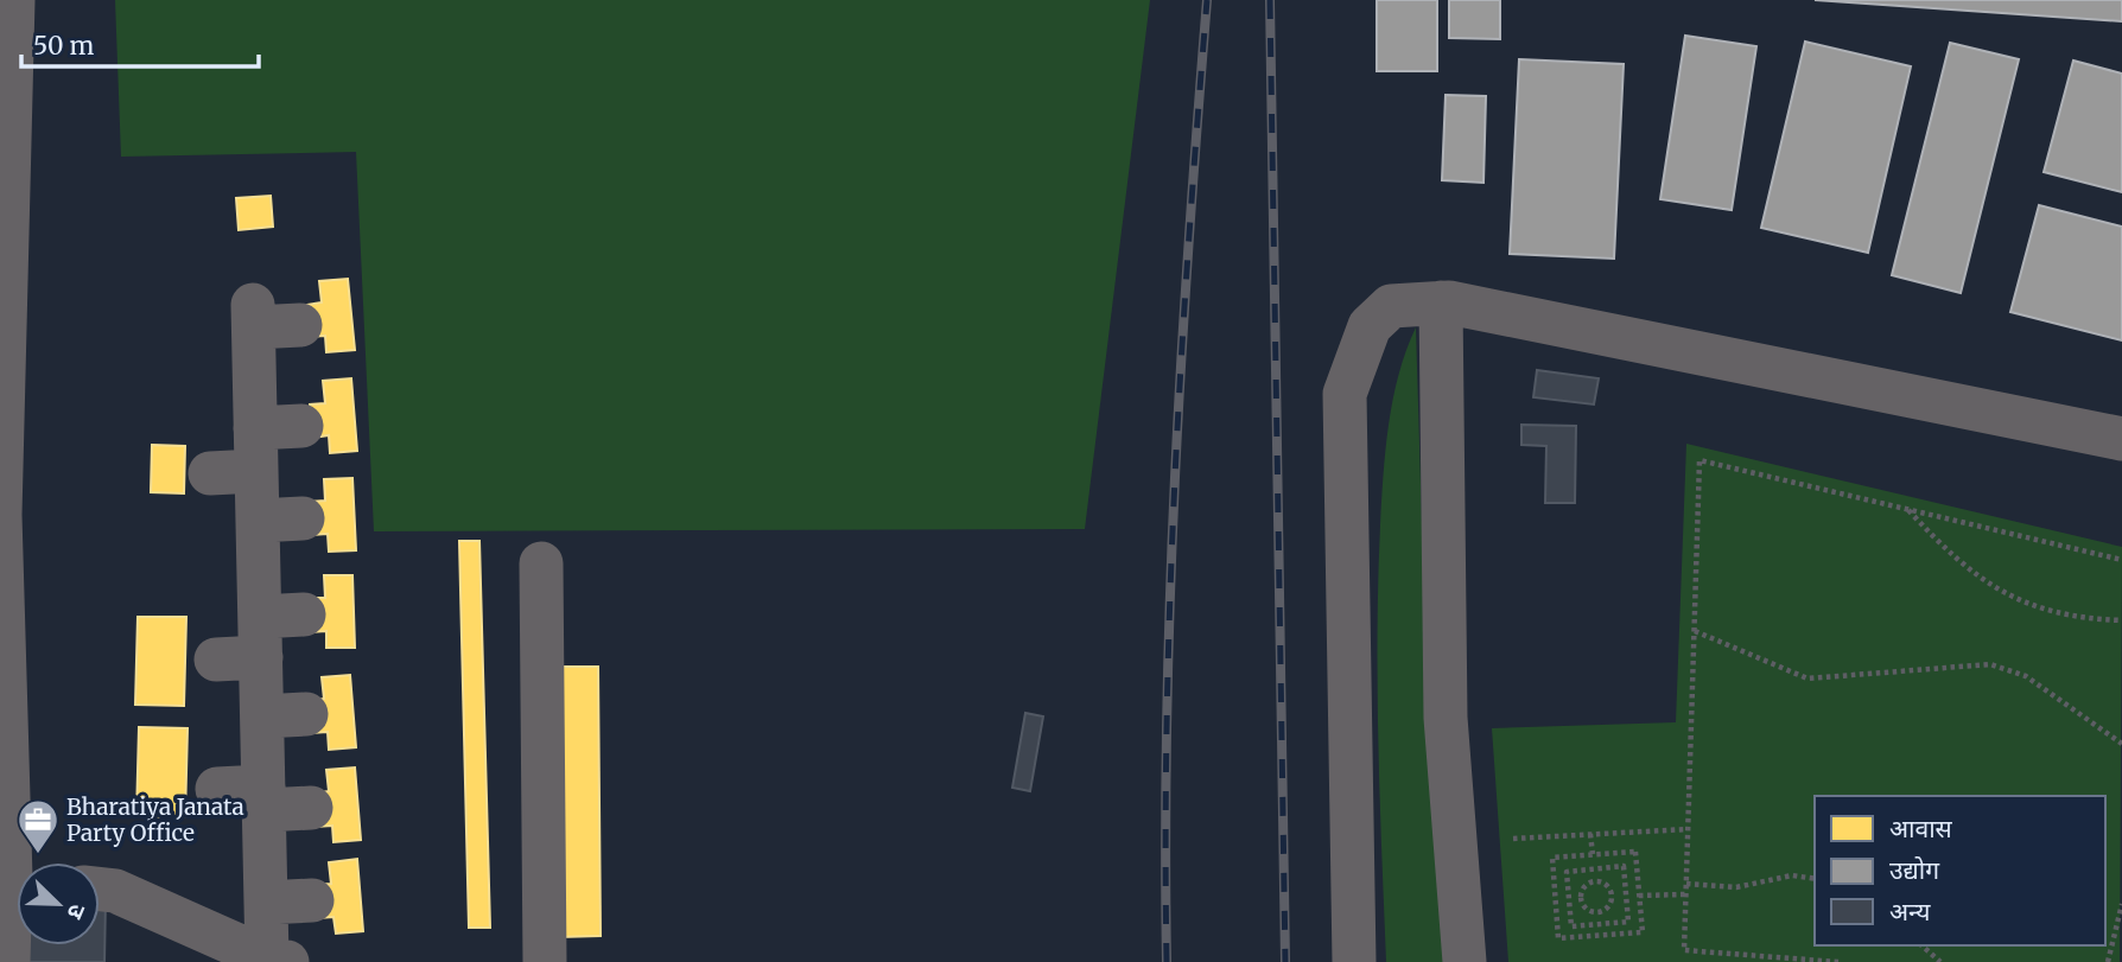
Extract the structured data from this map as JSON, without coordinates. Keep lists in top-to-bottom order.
{
  "places": {
    "office": ["Bharatiya Janata Party Office"]
  },
  "legend": ["आवास", "उद्योग", "अन्य"],
  "scale_bar": "50 m",
  "north": "bottom right"
}
